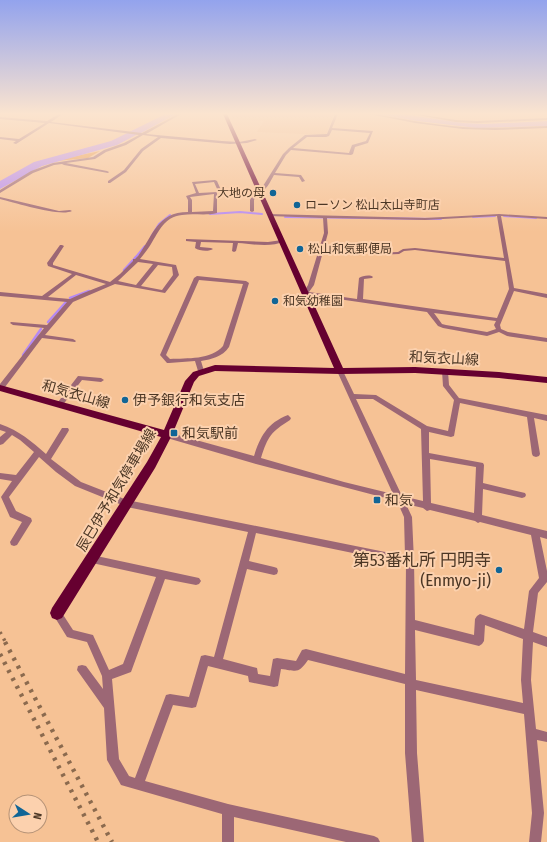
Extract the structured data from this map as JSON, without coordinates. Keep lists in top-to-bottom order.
{
  "streets": {
    "main road": ["和気衣山線", "辰巳伊予和気停車場線"]
  },
  "crossings": [
    ["和気衣山線", "辰巳伊予和気停車場線"]
  ],
  "places": {
    "other": [
      "大地の母",
      "ローソン 松山太山寺町店",
      "松山和気郵便局",
      "和気幼稚園",
      "伊予銀行和気支店",
      "第53番札所 円明寺 (Enmyo-ji)"
    ],
    "transit": ["和気駅前", "和気"]
  },
  "north": "right"
}
